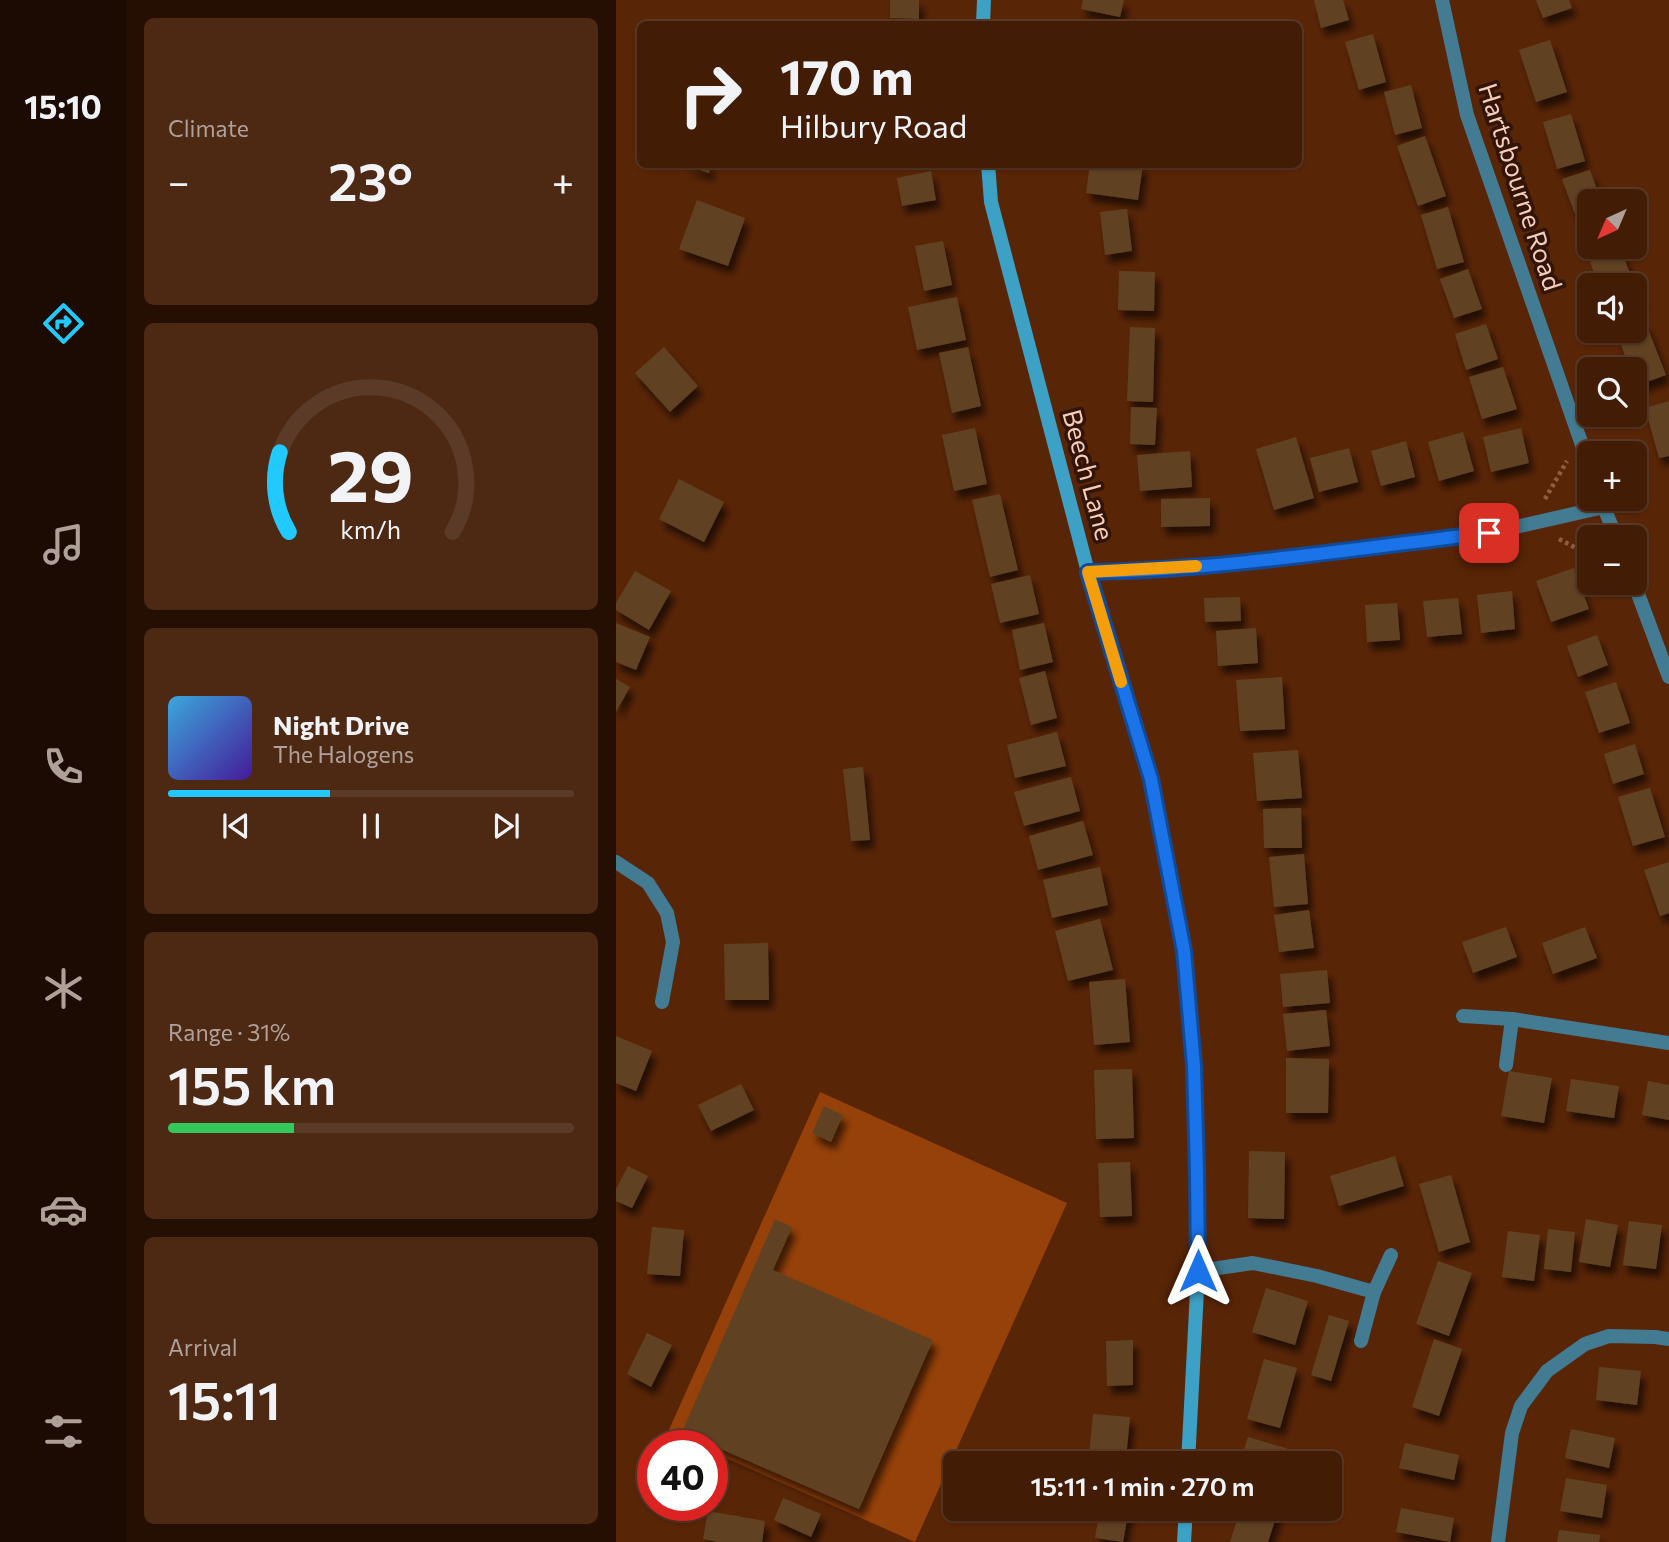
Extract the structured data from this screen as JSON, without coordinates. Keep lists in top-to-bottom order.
{
  "streets": {
    "street": ["Hartsbourne Road", "Beech Lane"]
  },
  "north": "bottom left",
  "page": {
    "tabs": "15:10",
    "tile": [
      "Climate",
      ["Range · 31%", "155 km"],
      ["Arrival", "15:11"]
    ],
    "turn": ["170 m", "Hilbury Road"],
    "heat": ["−", "23°", "+"],
    "map_buttons": ["+", "−"],
    "song": ["Night Drive", "The Halogens"],
    "limit": "40",
    "trip": "15:11 · 1 min · 270 m",
    "gauge": ["29", "km/h"]
  }
}
